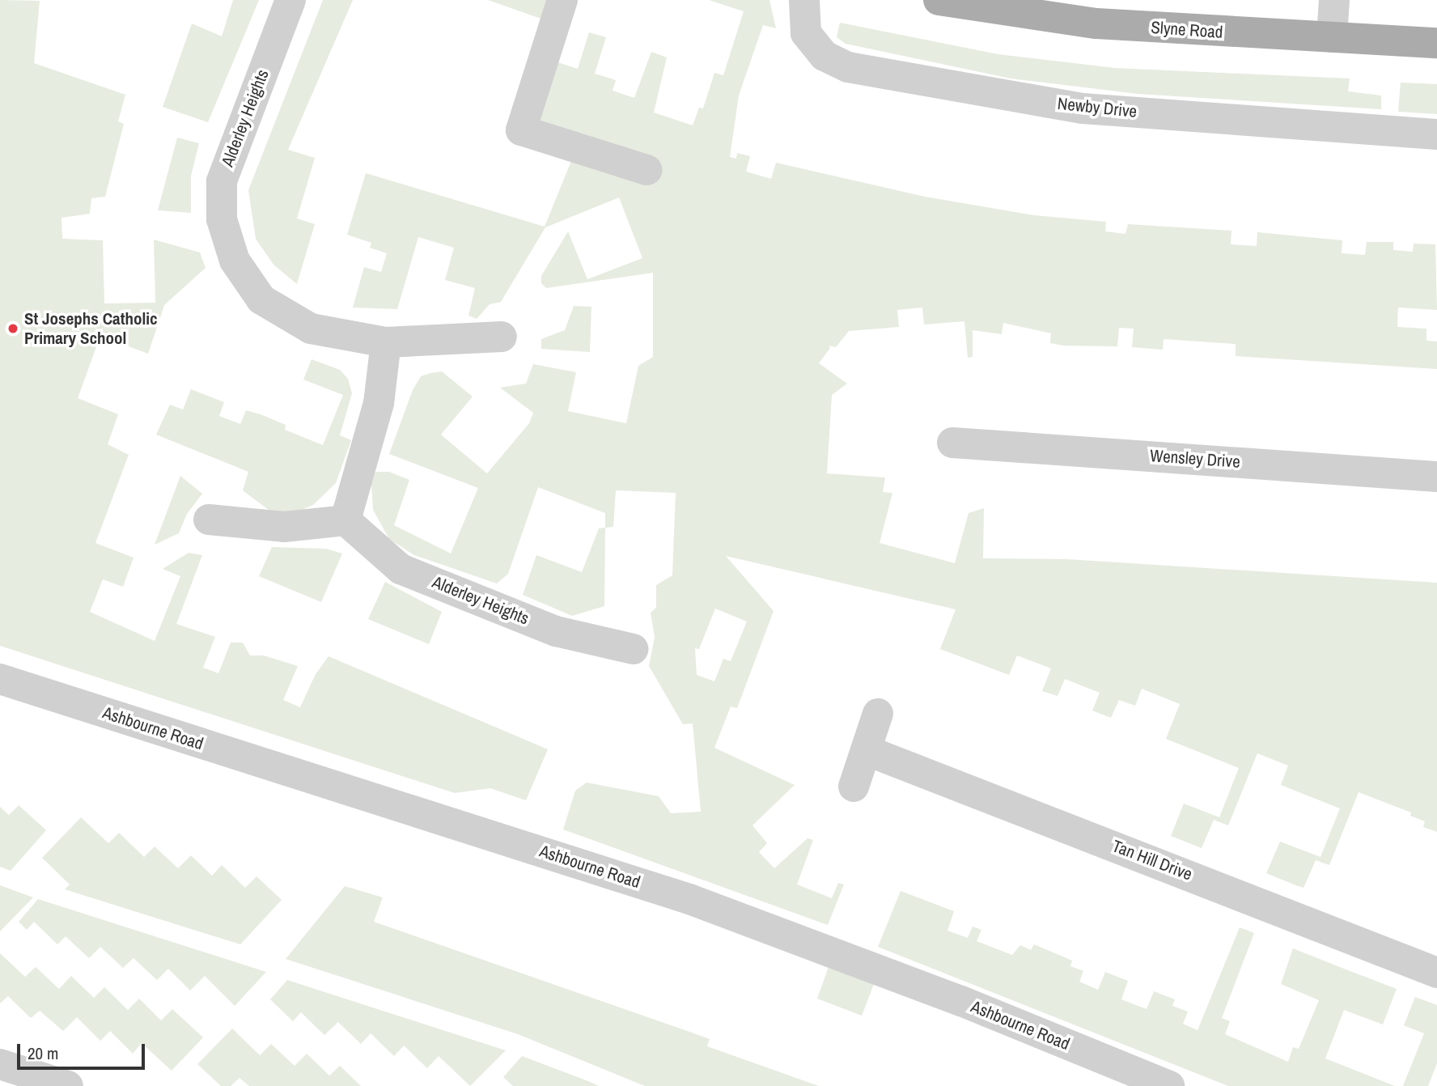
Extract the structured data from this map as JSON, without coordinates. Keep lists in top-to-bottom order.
{
  "streets": {
    "main road": ["Slyne Road"],
    "street": [
      "Newby Drive",
      "Alderley Heights",
      "Wensley Drive",
      "Ashbourne Road",
      "Tan Hill Drive"
    ]
  },
  "places": ["St Josephs Catholic Primary School"],
  "scale_bar": "20 m"
}
